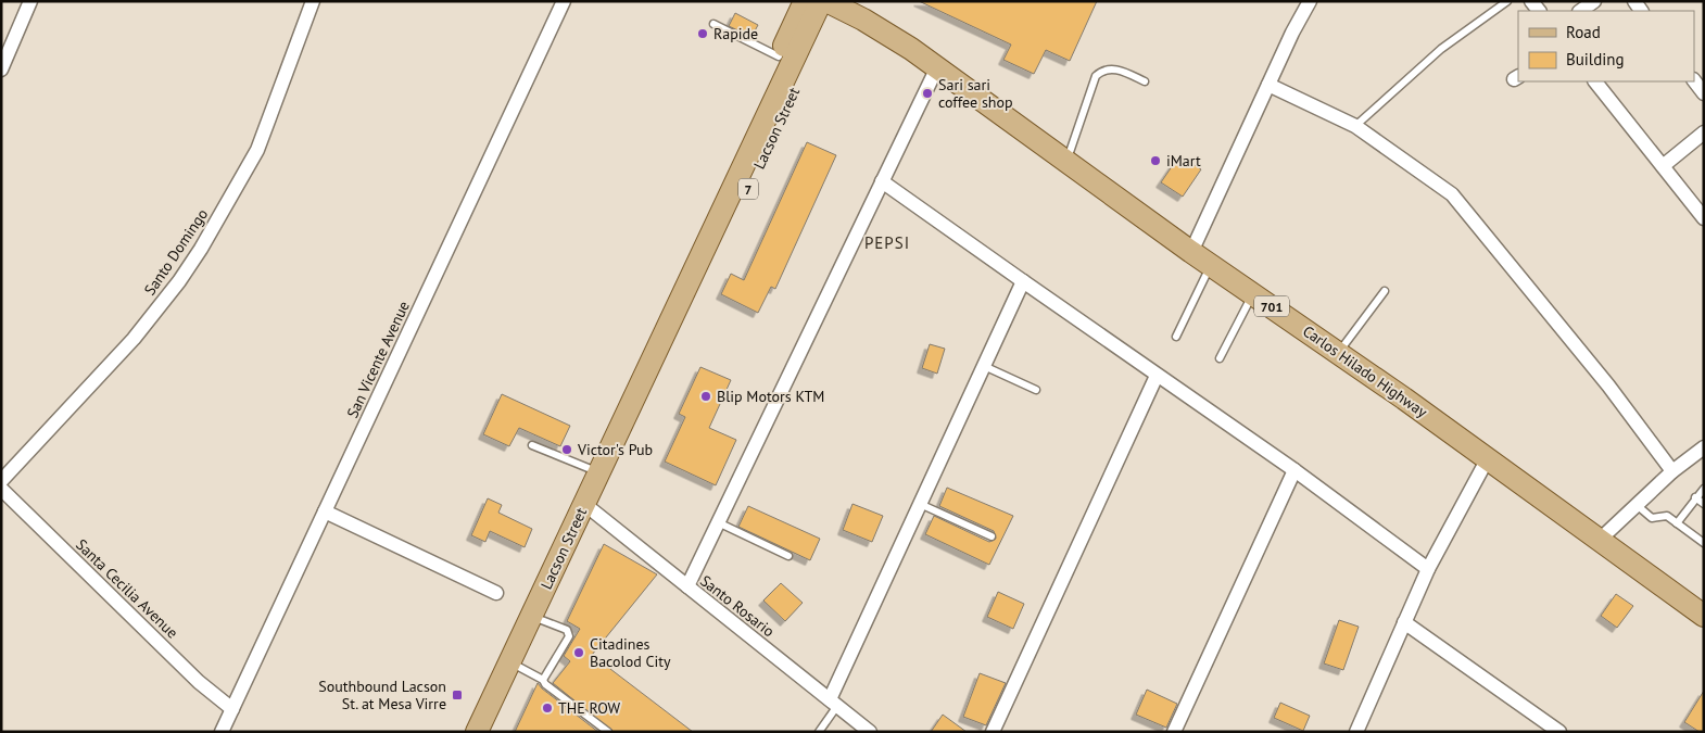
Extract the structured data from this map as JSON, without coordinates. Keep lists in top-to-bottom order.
{
  "streets": {
    "main road": [
      "Lacson Street",
      "7",
      "701",
      "Carlos Hilado Highway"
    ],
    "street": [
      "Santo Domingo",
      "San Vicente Avenue",
      "Santa Cecilia Avenue",
      "Santo Rosario"
    ]
  },
  "crossings": [
    ["Lacson Street", "Carlos Hilado Highway"],
    ["Lacson Street", "Santo Rosario"],
    ["San Vicente Avenue", "Santa Cecilia Avenue"]
  ],
  "districts": ["PEPSI"],
  "places": {
    "other": [
      "Rapide",
      "Sari sari coffee shop",
      "iMart",
      "Blip Motors KTM",
      "Victor's Pub",
      "Citadines Bacolod City",
      "THE ROW"
    ],
    "transit": ["Southbound Lacson St. at Mesa Virre"]
  },
  "legend": ["Road", "Building"]
}
